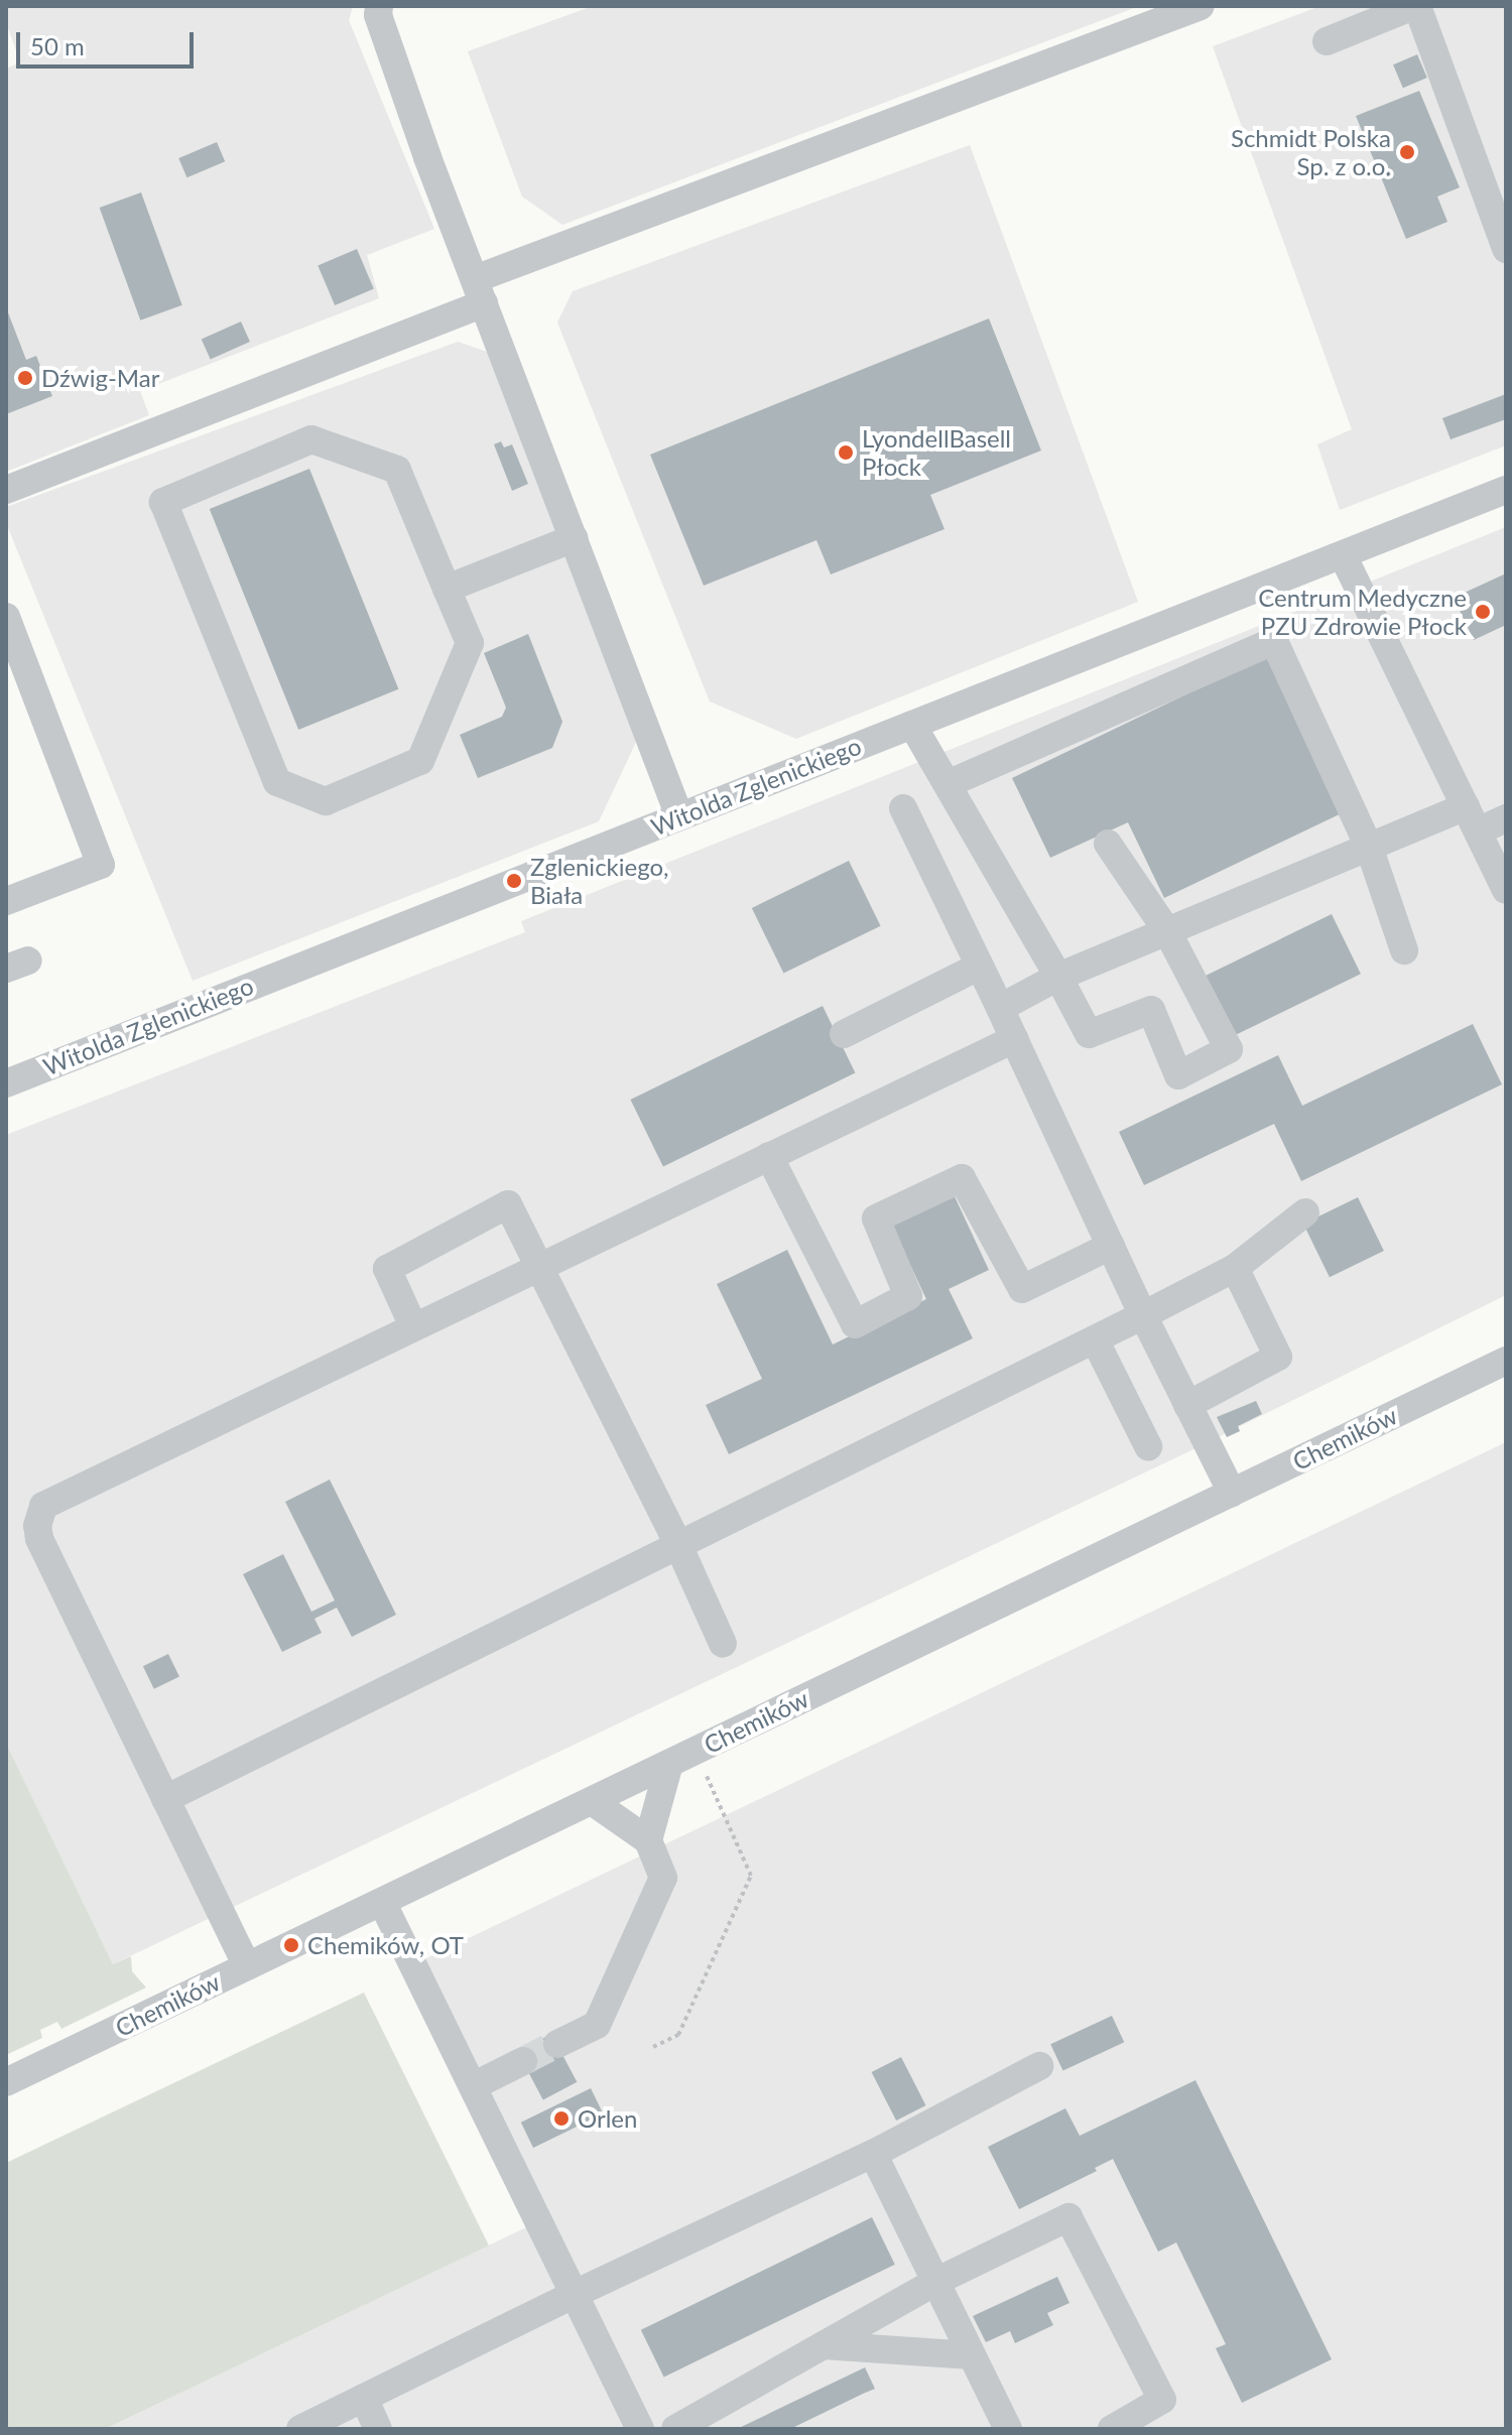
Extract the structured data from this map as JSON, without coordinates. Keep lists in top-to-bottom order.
{
  "streets": {
    "street": ["Witolda Zglenickiego", "Chemików"]
  },
  "places": [
    "Schmidt Polska Sp. z o.o.",
    "Dźwig-Mar",
    "LyondellBasell Płock",
    "Centrum Medyczne PZU Zdrowie Płock",
    "Zglenickiego, Biała",
    "Chemików, OT",
    "Orlen"
  ],
  "scale_bar": "50 m"
}
